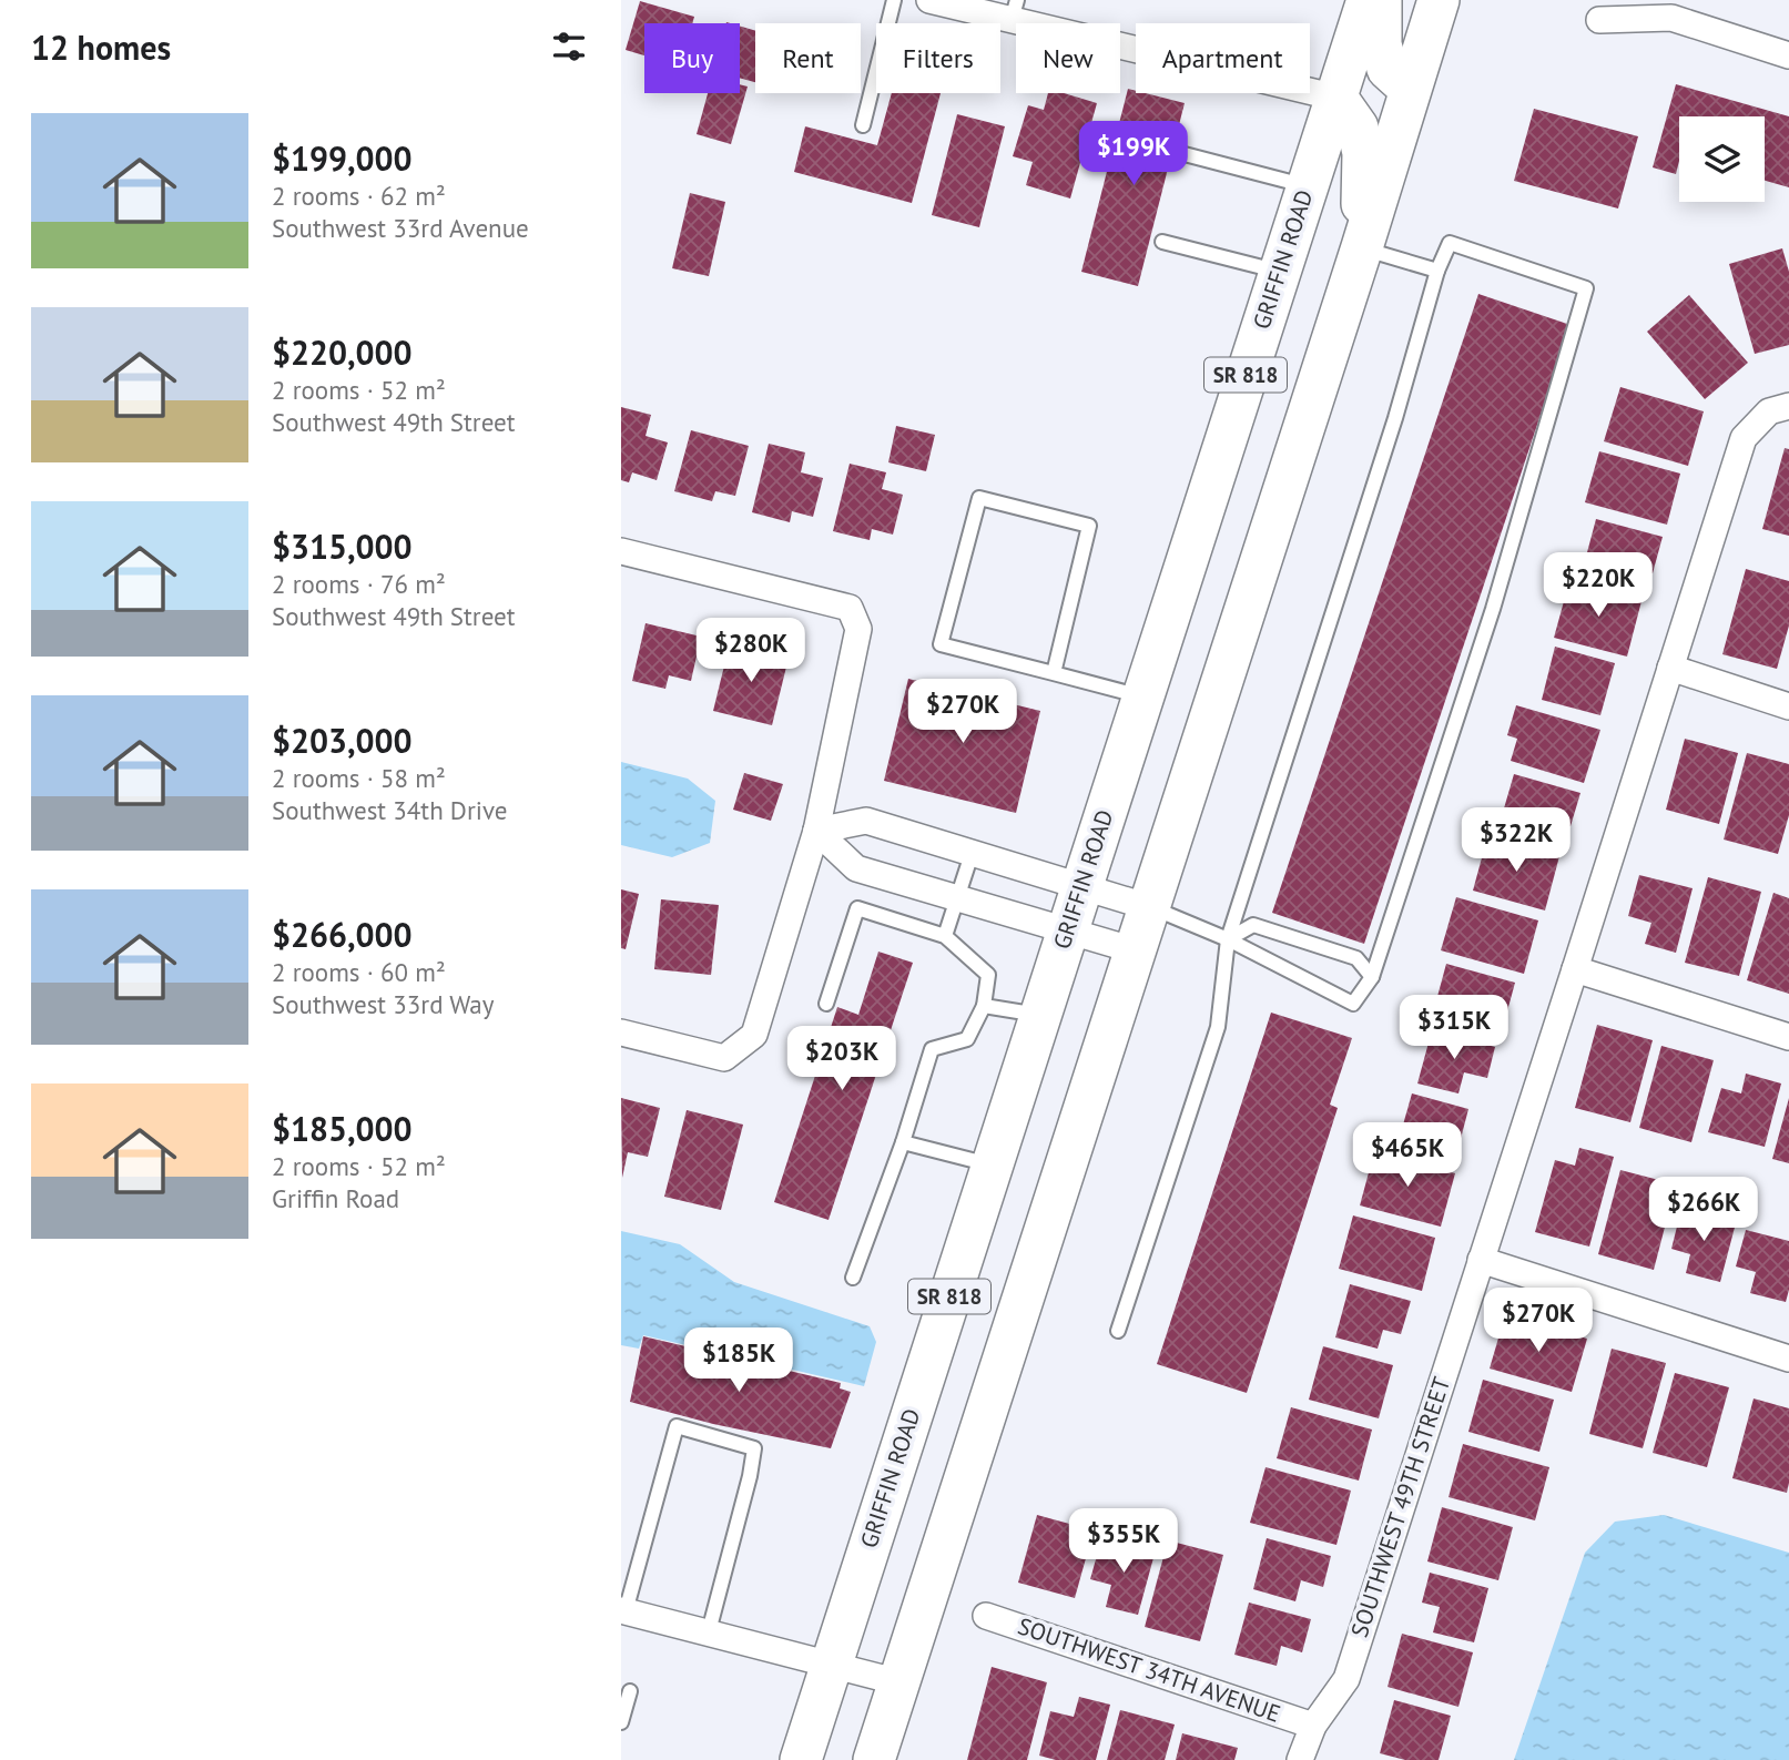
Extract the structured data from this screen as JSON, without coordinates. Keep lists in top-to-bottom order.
{
  "streets": {
    "main road": ["GRIFFIN ROAD", "SR 818"],
    "street": ["SOUTHWEST 49TH STREET", "SOUTHWEST 34TH AVENUE"]
  },
  "crossings": [
    ["SOUTHWEST 49TH STREET", "SOUTHWEST 34TH AVENUE"]
  ],
  "page": {
    "heading": "12 homes",
    "chip": [
      "Buy",
      "Rent",
      "Filters",
      "New",
      "Apartment"
    ],
    "list": [
      {
        "name": "$199,000",
        "note": "2 rooms · 62 m² · Southwest 33rd Avenue"
      },
      {
        "name": "$220,000",
        "note": "2 rooms · 52 m² · Southwest 49th Street"
      },
      {
        "name": "$315,000",
        "note": "2 rooms · 76 m² · Southwest 49th Street"
      },
      {
        "name": "$203,000",
        "note": "2 rooms · 58 m² · Southwest 34th Drive"
      },
      {
        "name": "$266,000",
        "note": "2 rooms · 60 m² · Southwest 33rd Way"
      },
      {
        "name": "$185,000",
        "note": "2 rooms · 52 m² · Griffin Road"
      }
    ],
    "price": [
      "$199K",
      "$220K",
      "$280K",
      "$270K",
      "$322K",
      "$315K",
      "$203K",
      "$465K",
      "$266K",
      "$270K",
      "$185K",
      "$355K"
    ]
  }
}
